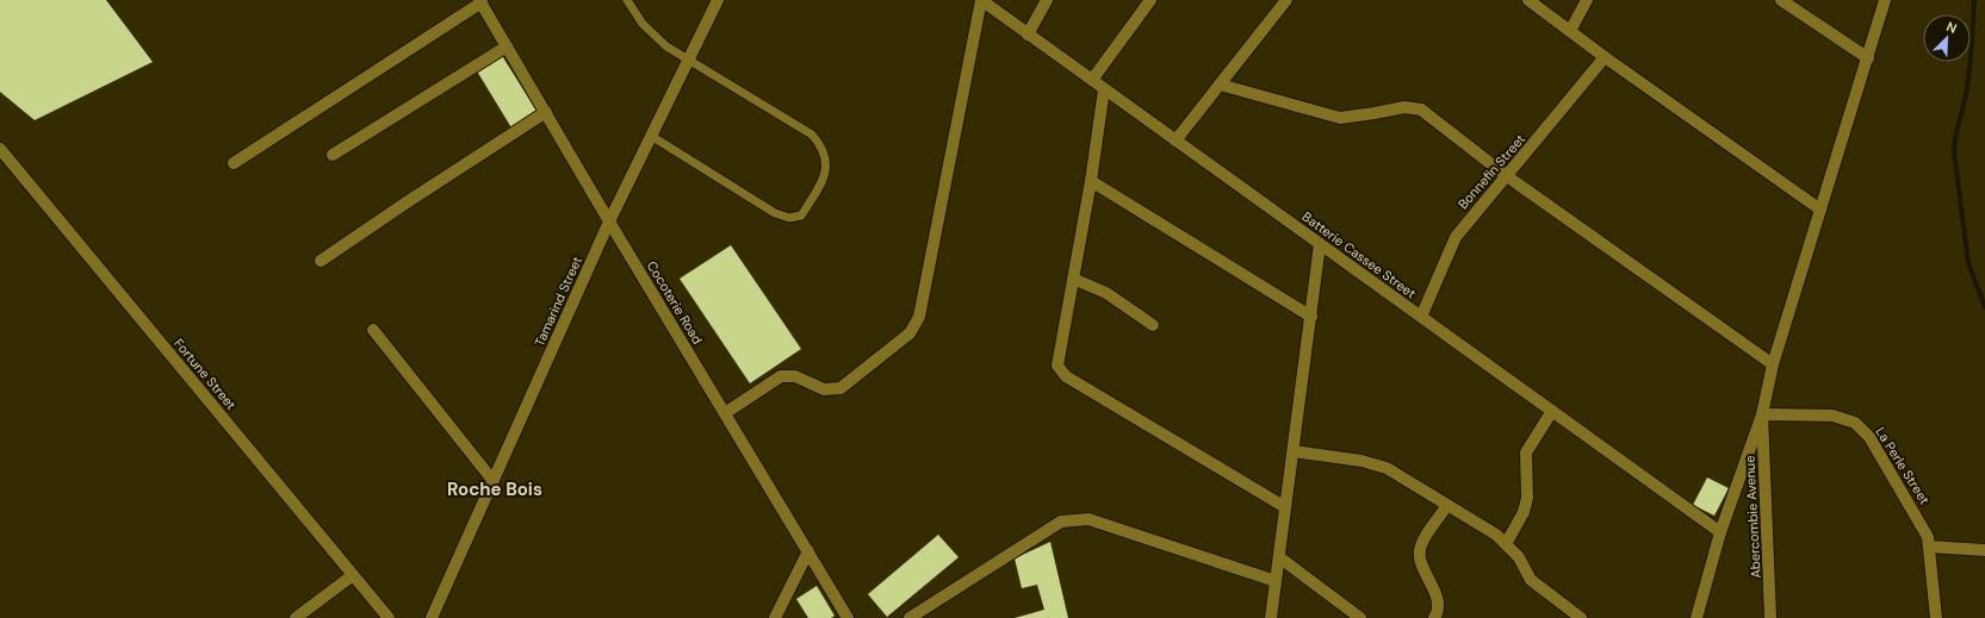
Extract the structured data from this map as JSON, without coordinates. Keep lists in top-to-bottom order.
{
  "streets": {
    "street": [
      "Bonnefin Street",
      "Batterie Cassee Street",
      "Tamarind Street",
      "Cocoterie Road",
      "Fortune Street",
      "La Perle Street",
      "Abercombie Avenue"
    ]
  },
  "crossings": [
    ["Bonnefin Street", "Batterie Cassee Street"],
    ["Tamarind Street", "Cocoterie Road"],
    ["La Perle Street", "Abercombie Avenue"]
  ],
  "districts": ["Roche Bois"],
  "north": "top right"
}
